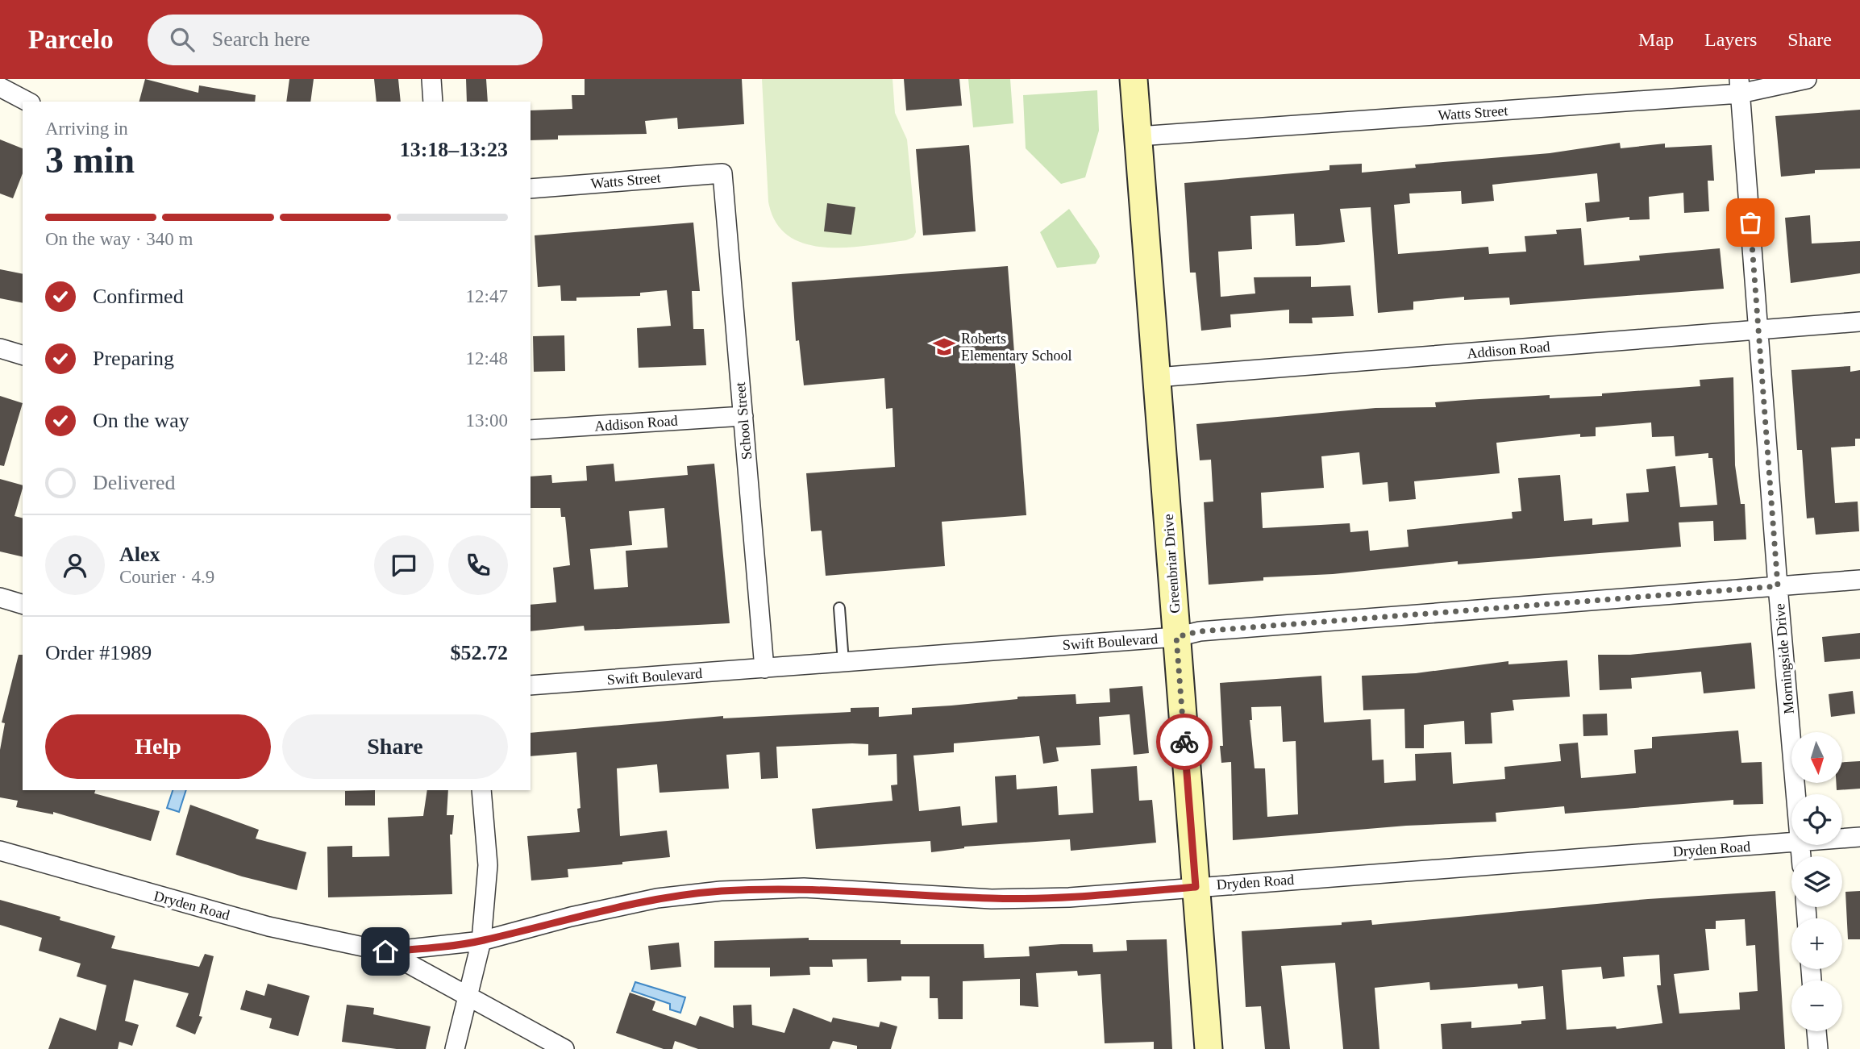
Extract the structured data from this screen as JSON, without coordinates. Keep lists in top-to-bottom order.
{
  "streets": {
    "main road": ["Greenbriar Drive"],
    "street": [
      "Watts Street",
      "Addison Road",
      "School Street",
      "Swift Boulevard",
      "Morningside Drive",
      "Dryden Road"
    ]
  },
  "crossings": [
    ["Watts Street", "School Street"],
    ["Watts Street", "Greenbriar Drive"],
    ["Watts Street", "Morningside Drive"],
    ["Addison Road", "School Street"],
    ["Addison Road", "Greenbriar Drive"],
    ["Addison Road", "Morningside Drive"],
    ["School Street", "Swift Boulevard"],
    ["Greenbriar Drive", "Swift Boulevard"],
    ["Greenbriar Drive", "Dryden Road"],
    ["Swift Boulevard", "Morningside Drive"]
  ],
  "places": {
    "school or university": ["Roberts Elementary School"]
  },
  "north": "bottom",
  "page": {
    "header": "Parcelo",
    "search": "Search here",
    "nav": ["Map", "Layers", "Share"],
    "heading": ["3 min", "Arriving in", "13:18–13:23"],
    "panel": [
      "Alex",
      "Courier · 4.9",
      "Order #1989",
      "$52.72"
    ],
    "bar": "On the way · 340 m",
    "list": [
      ["Confirmed", "12:47"],
      ["Preparing", "12:48"],
      ["On the way", "13:00"],
      "Delivered"
    ],
    "buttons": ["Help", "Share"],
    "map_buttons": ["+", "−"]
  }
}
